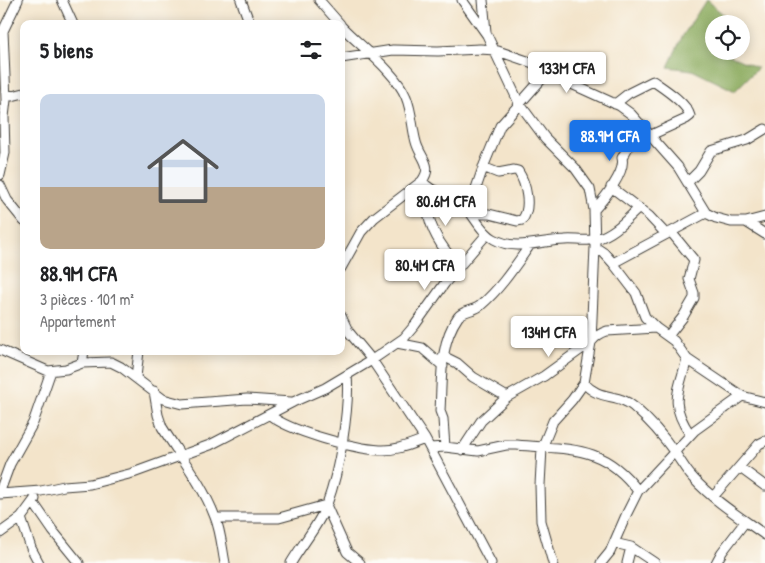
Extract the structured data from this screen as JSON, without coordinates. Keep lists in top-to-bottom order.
{
  "page": {
    "heading": "5 biens",
    "price": [
      "133M CFA",
      "88.9M CFA",
      "80.6M CFA",
      "80.4M CFA",
      "134M CFA"
    ],
    "list": [
      {
        "name": "88.9M CFA",
        "note": "3 pièces · 101 m² · Appartement"
      }
    ]
  }
}
